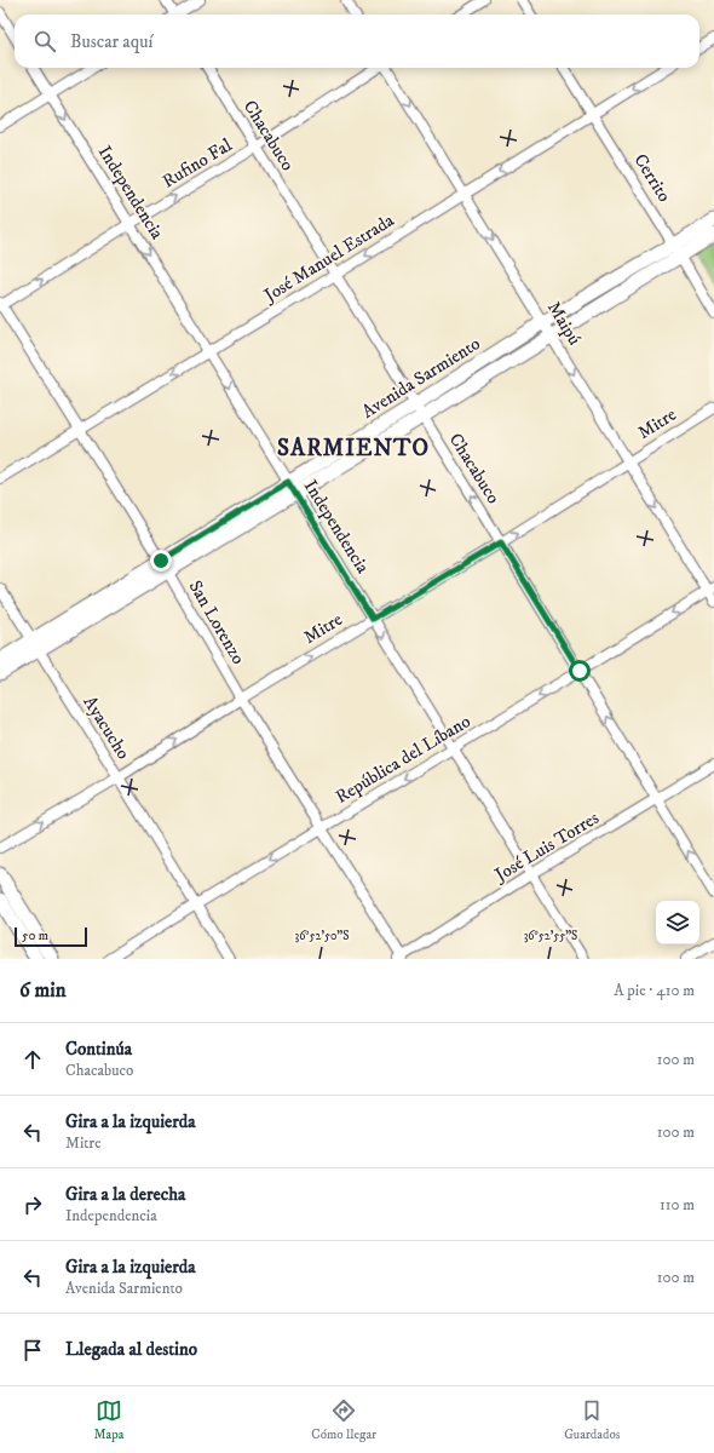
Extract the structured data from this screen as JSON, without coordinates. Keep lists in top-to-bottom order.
{
  "streets": {
    "main road": ["Avenida Sarmiento"],
    "street": [
      "Chacabuco",
      "Rufino Fal",
      "Cerrito",
      "Independencia",
      "José Manuel Estrada",
      "Maipú",
      "Mitre",
      "San Lorenzo",
      "Ayacucho",
      "República del Líbano",
      "José Luis Torres"
    ]
  },
  "crossings": [
    ["Chacabuco", "Rufino Fal"],
    ["Chacabuco", "José Manuel Estrada"],
    ["Chacabuco", "Avenida Sarmiento"],
    ["Chacabuco", "Mitre"],
    ["Chacabuco", "República del Líbano"],
    ["Chacabuco", "José Luis Torres"],
    ["Rufino Fal", "Independencia"],
    ["Rufino Fal", "San Lorenzo"],
    ["Cerrito", "José Manuel Estrada"],
    ["Cerrito", "Avenida Sarmiento"],
    ["Independencia", "José Manuel Estrada"],
    ["Independencia", "Avenida Sarmiento"],
    ["Independencia", "Mitre"],
    ["Independencia", "República del Líbano"],
    ["Independencia", "José Luis Torres"],
    ["José Manuel Estrada", "Maipú"],
    ["José Manuel Estrada", "San Lorenzo"],
    ["Maipú", "Avenida Sarmiento"],
    ["Maipú", "Mitre"],
    ["Maipú", "República del Líbano"],
    ["Avenida Sarmiento", "San Lorenzo"],
    ["Avenida Sarmiento", "Ayacucho"],
    ["Mitre", "San Lorenzo"],
    ["Mitre", "Ayacucho"],
    ["San Lorenzo", "República del Líbano"],
    ["San Lorenzo", "José Luis Torres"],
    ["Ayacucho", "República del Líbano"]
  ],
  "one_way": [
    "Chacabuco",
    "Rufino Fal",
    "Independencia",
    "José Manuel Estrada",
    "Maipú",
    "Mitre",
    "República del Líbano"
  ],
  "districts": ["SARMIENTO"],
  "scale_bar": "50 m",
  "page": {
    "search": "Buscar aquí",
    "scale": "50 m",
    "heading": ["6 min", "A pie · 410 m"],
    "list": [
      ["Continúa", "Chacabuco", "100 m"],
      ["Gira a la izquierda", "Mitre", "100 m"],
      ["Gira a la derecha", "Independencia", "110 m"],
      ["Gira a la izquierda", "Avenida Sarmiento", "100 m"],
      "Llegada al destino"
    ],
    "nav": ["Mapa", "Cómo llegar", "Guardados"]
  },
  "coordinates": ["36°52'50\"S", "36°52'55\"S"]
}
